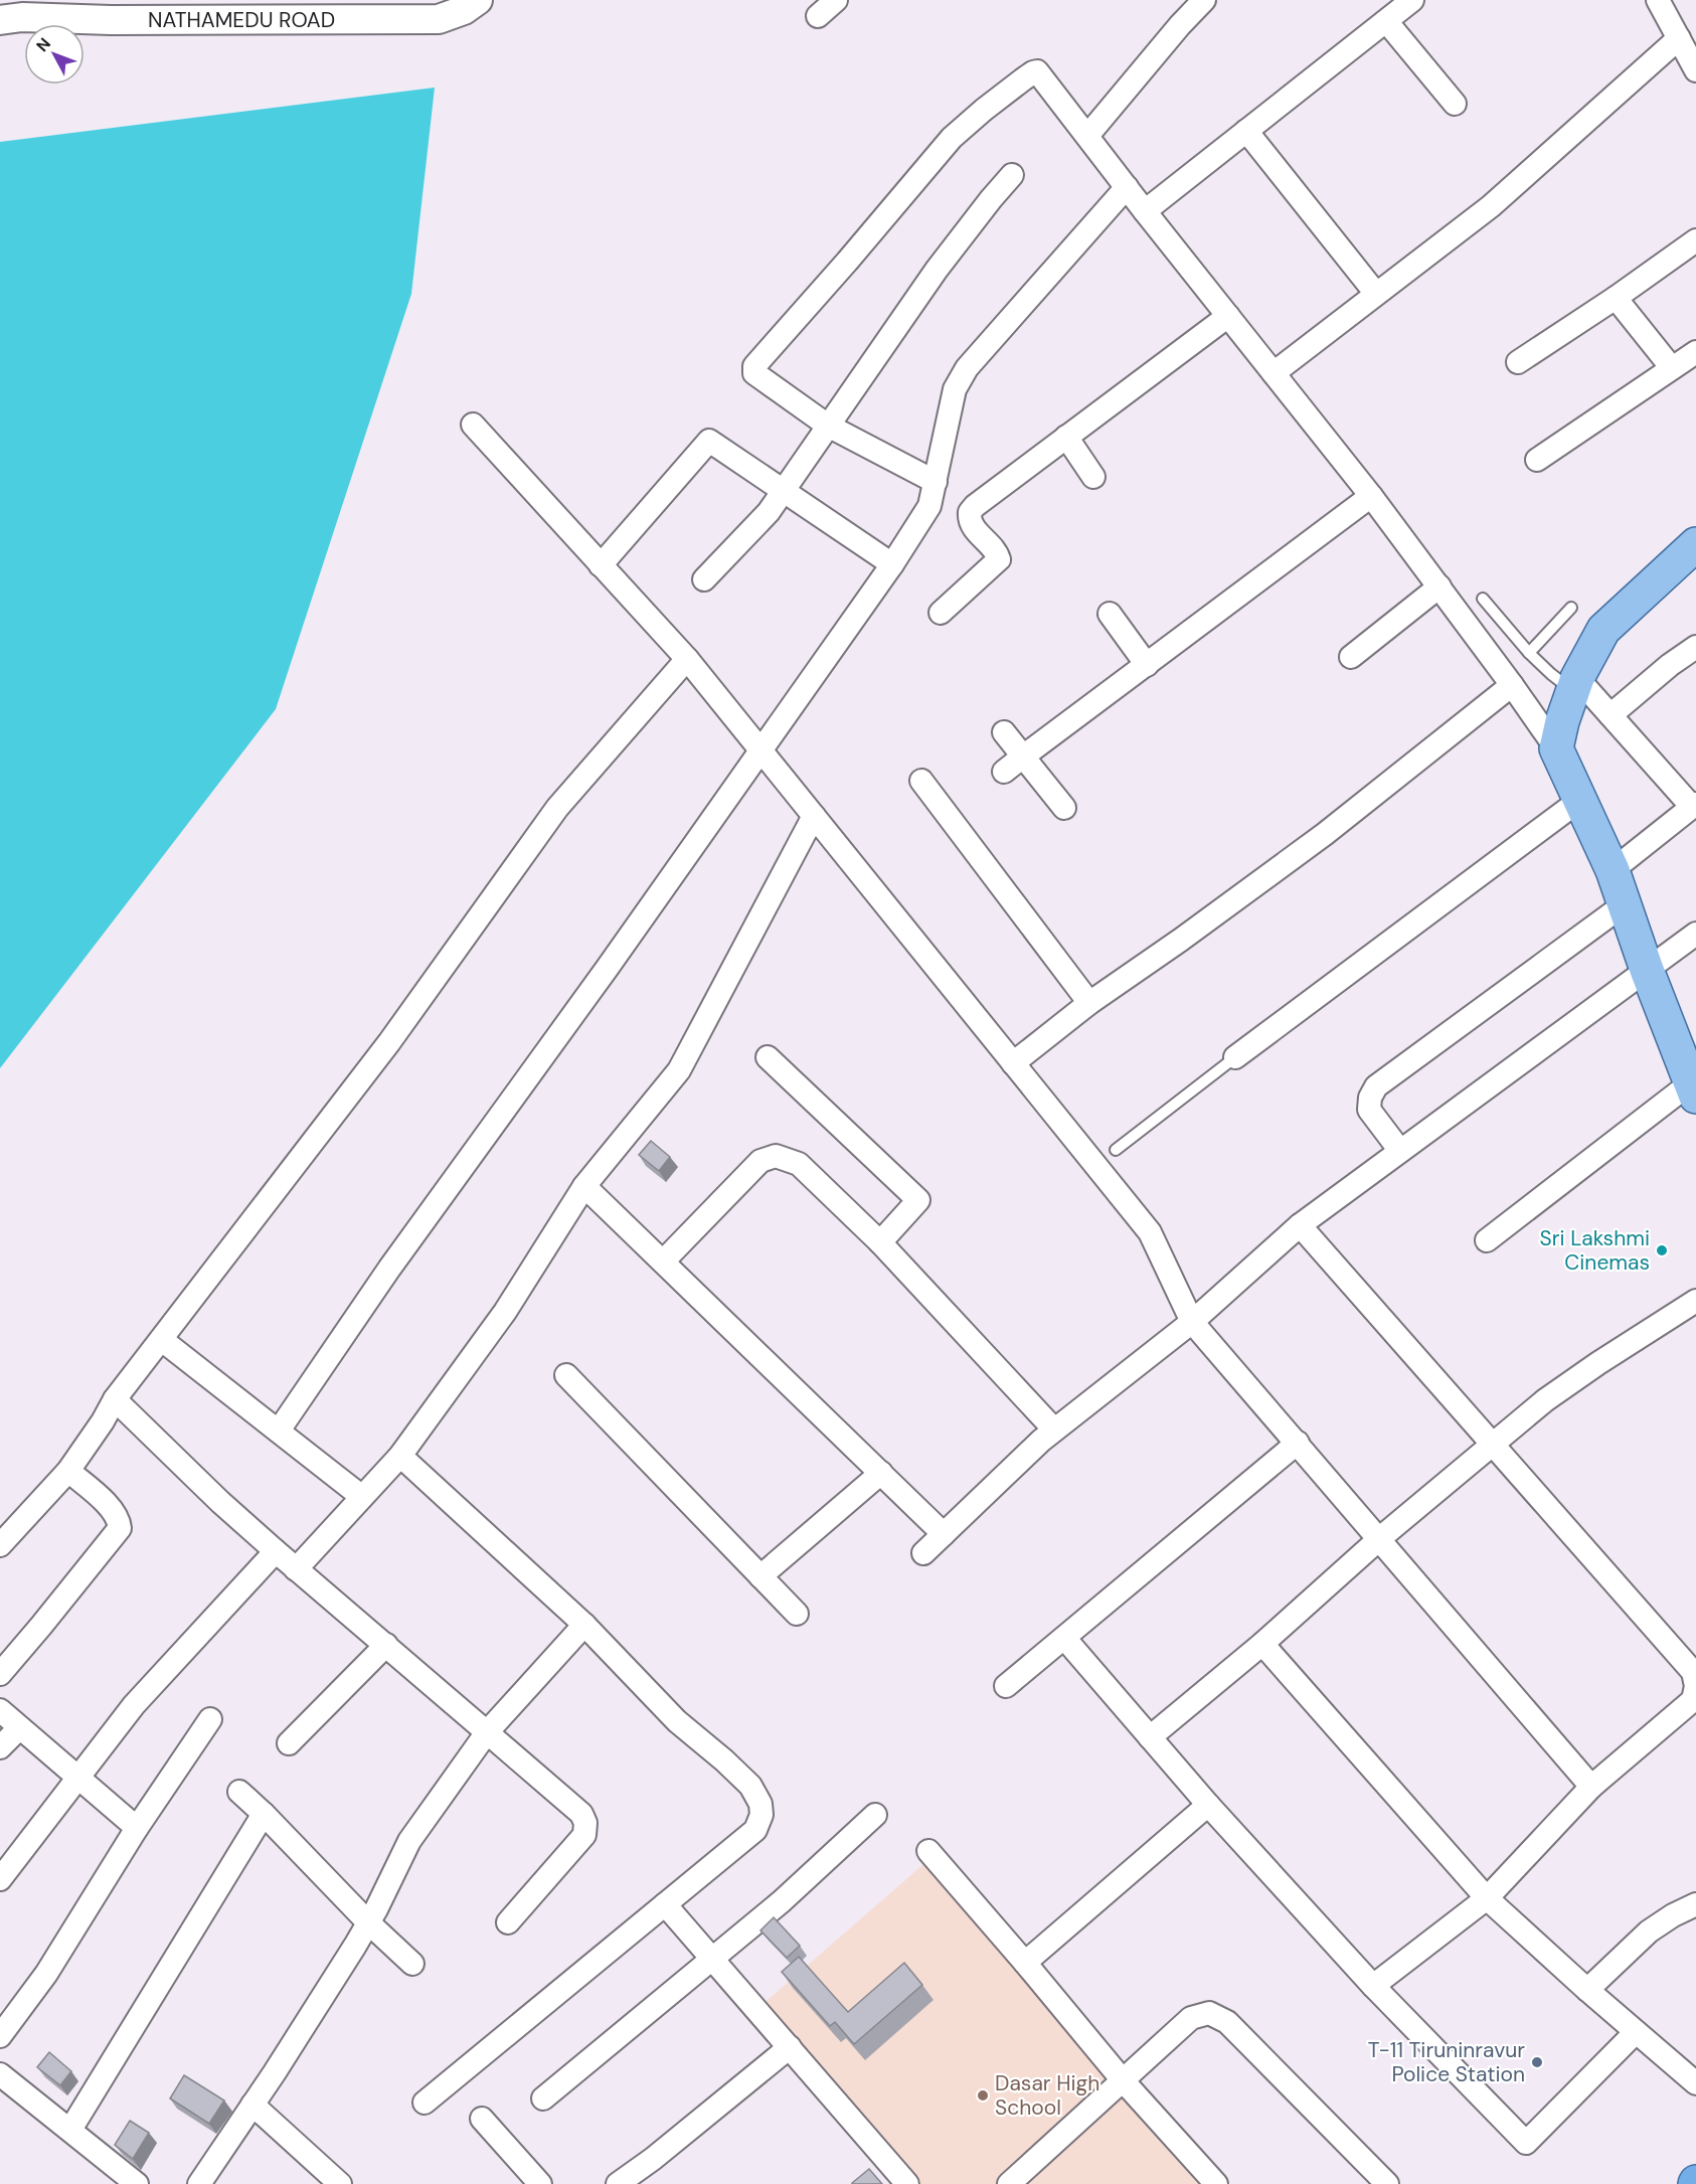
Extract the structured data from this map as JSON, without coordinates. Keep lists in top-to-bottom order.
{
  "streets": {
    "street": ["NATHAMEDU ROAD"]
  },
  "places": ["Sri Lakshmi Cinemas", "T-11 Tiruninravur Police Station", "Dasar High School"],
  "north": "top left"
}
